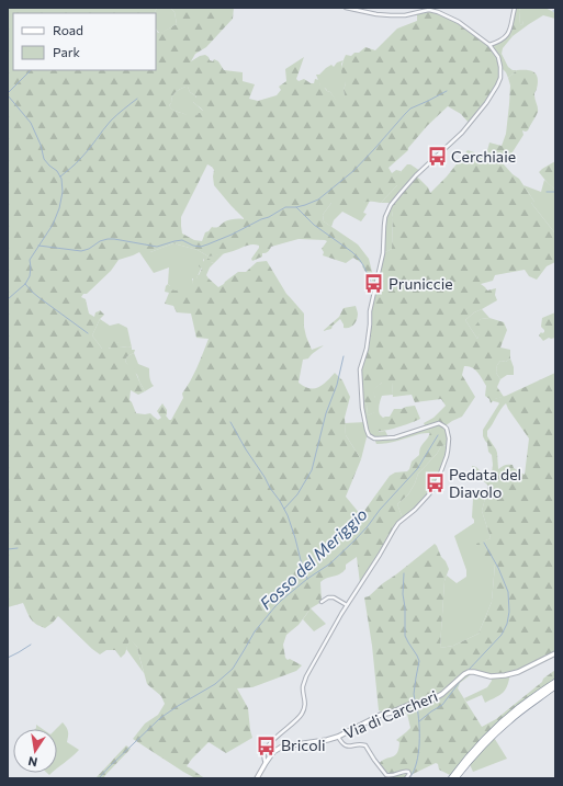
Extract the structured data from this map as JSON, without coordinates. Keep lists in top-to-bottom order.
{
  "streets": {
    "street": ["Via di Carcheri"]
  },
  "water": ["Fosso del Meriggio"],
  "places": {
    "bus stop": [
      "Cerchiaie",
      "Pruniccie",
      "Pedata del Diavolo",
      "Bricoli"
    ]
  },
  "legend": ["Road", "Park"],
  "north": "bottom"
}
